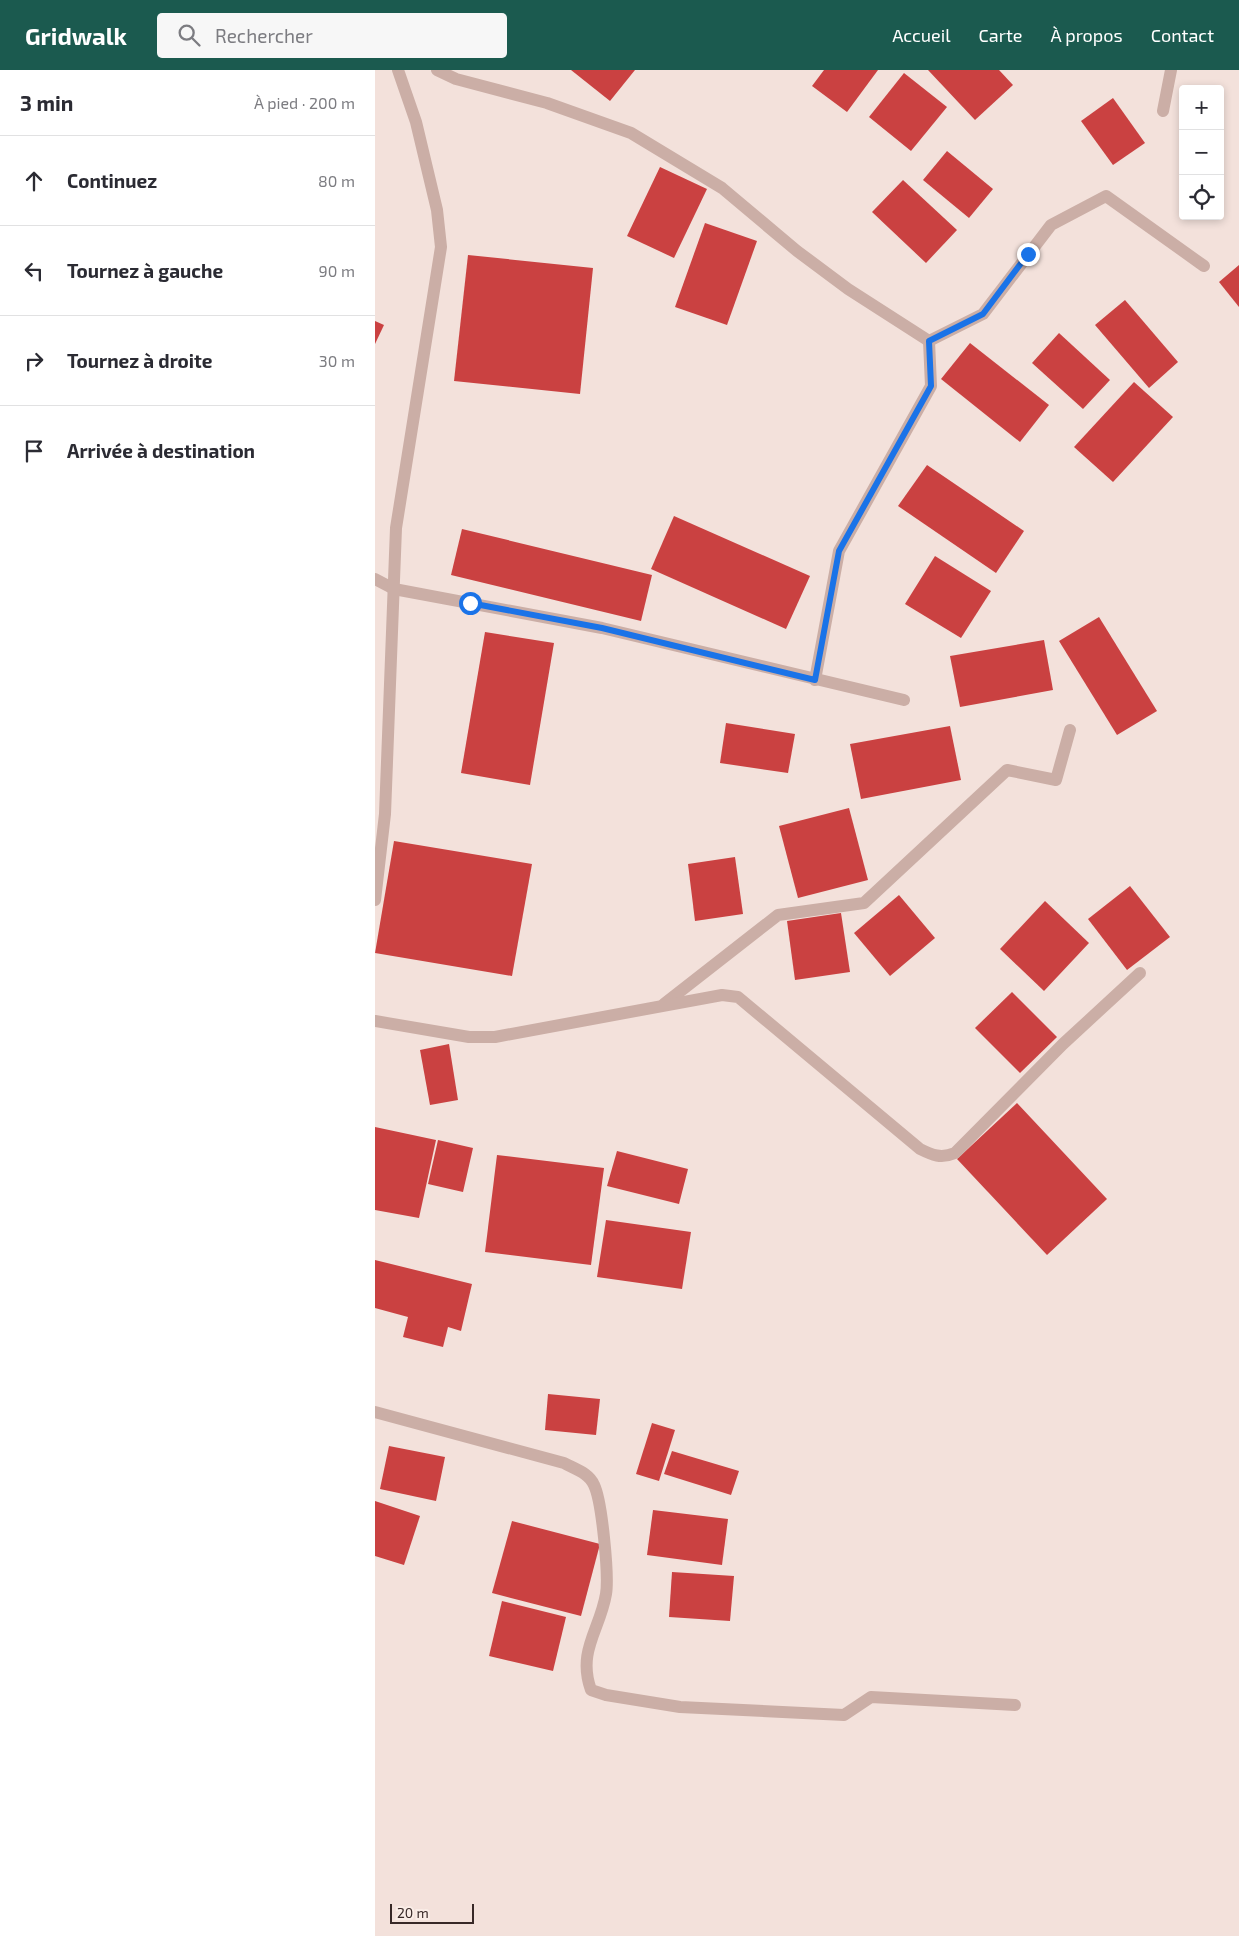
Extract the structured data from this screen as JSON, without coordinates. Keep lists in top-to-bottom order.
{
  "scale_bar": "20 m",
  "page": {
    "header": "Gridwalk",
    "search": "Rechercher",
    "nav": [
      "Accueil",
      "Carte",
      "À propos",
      "Contact"
    ],
    "heading": ["3 min", "À pied · 200 m"],
    "map_buttons": ["+", "−"],
    "list": [
      ["Continuez", "80 m"],
      ["Tournez à gauche", "90 m"],
      ["Tournez à droite", "30 m"],
      "Arrivée à destination"
    ],
    "scale": "20 m"
  }
}
